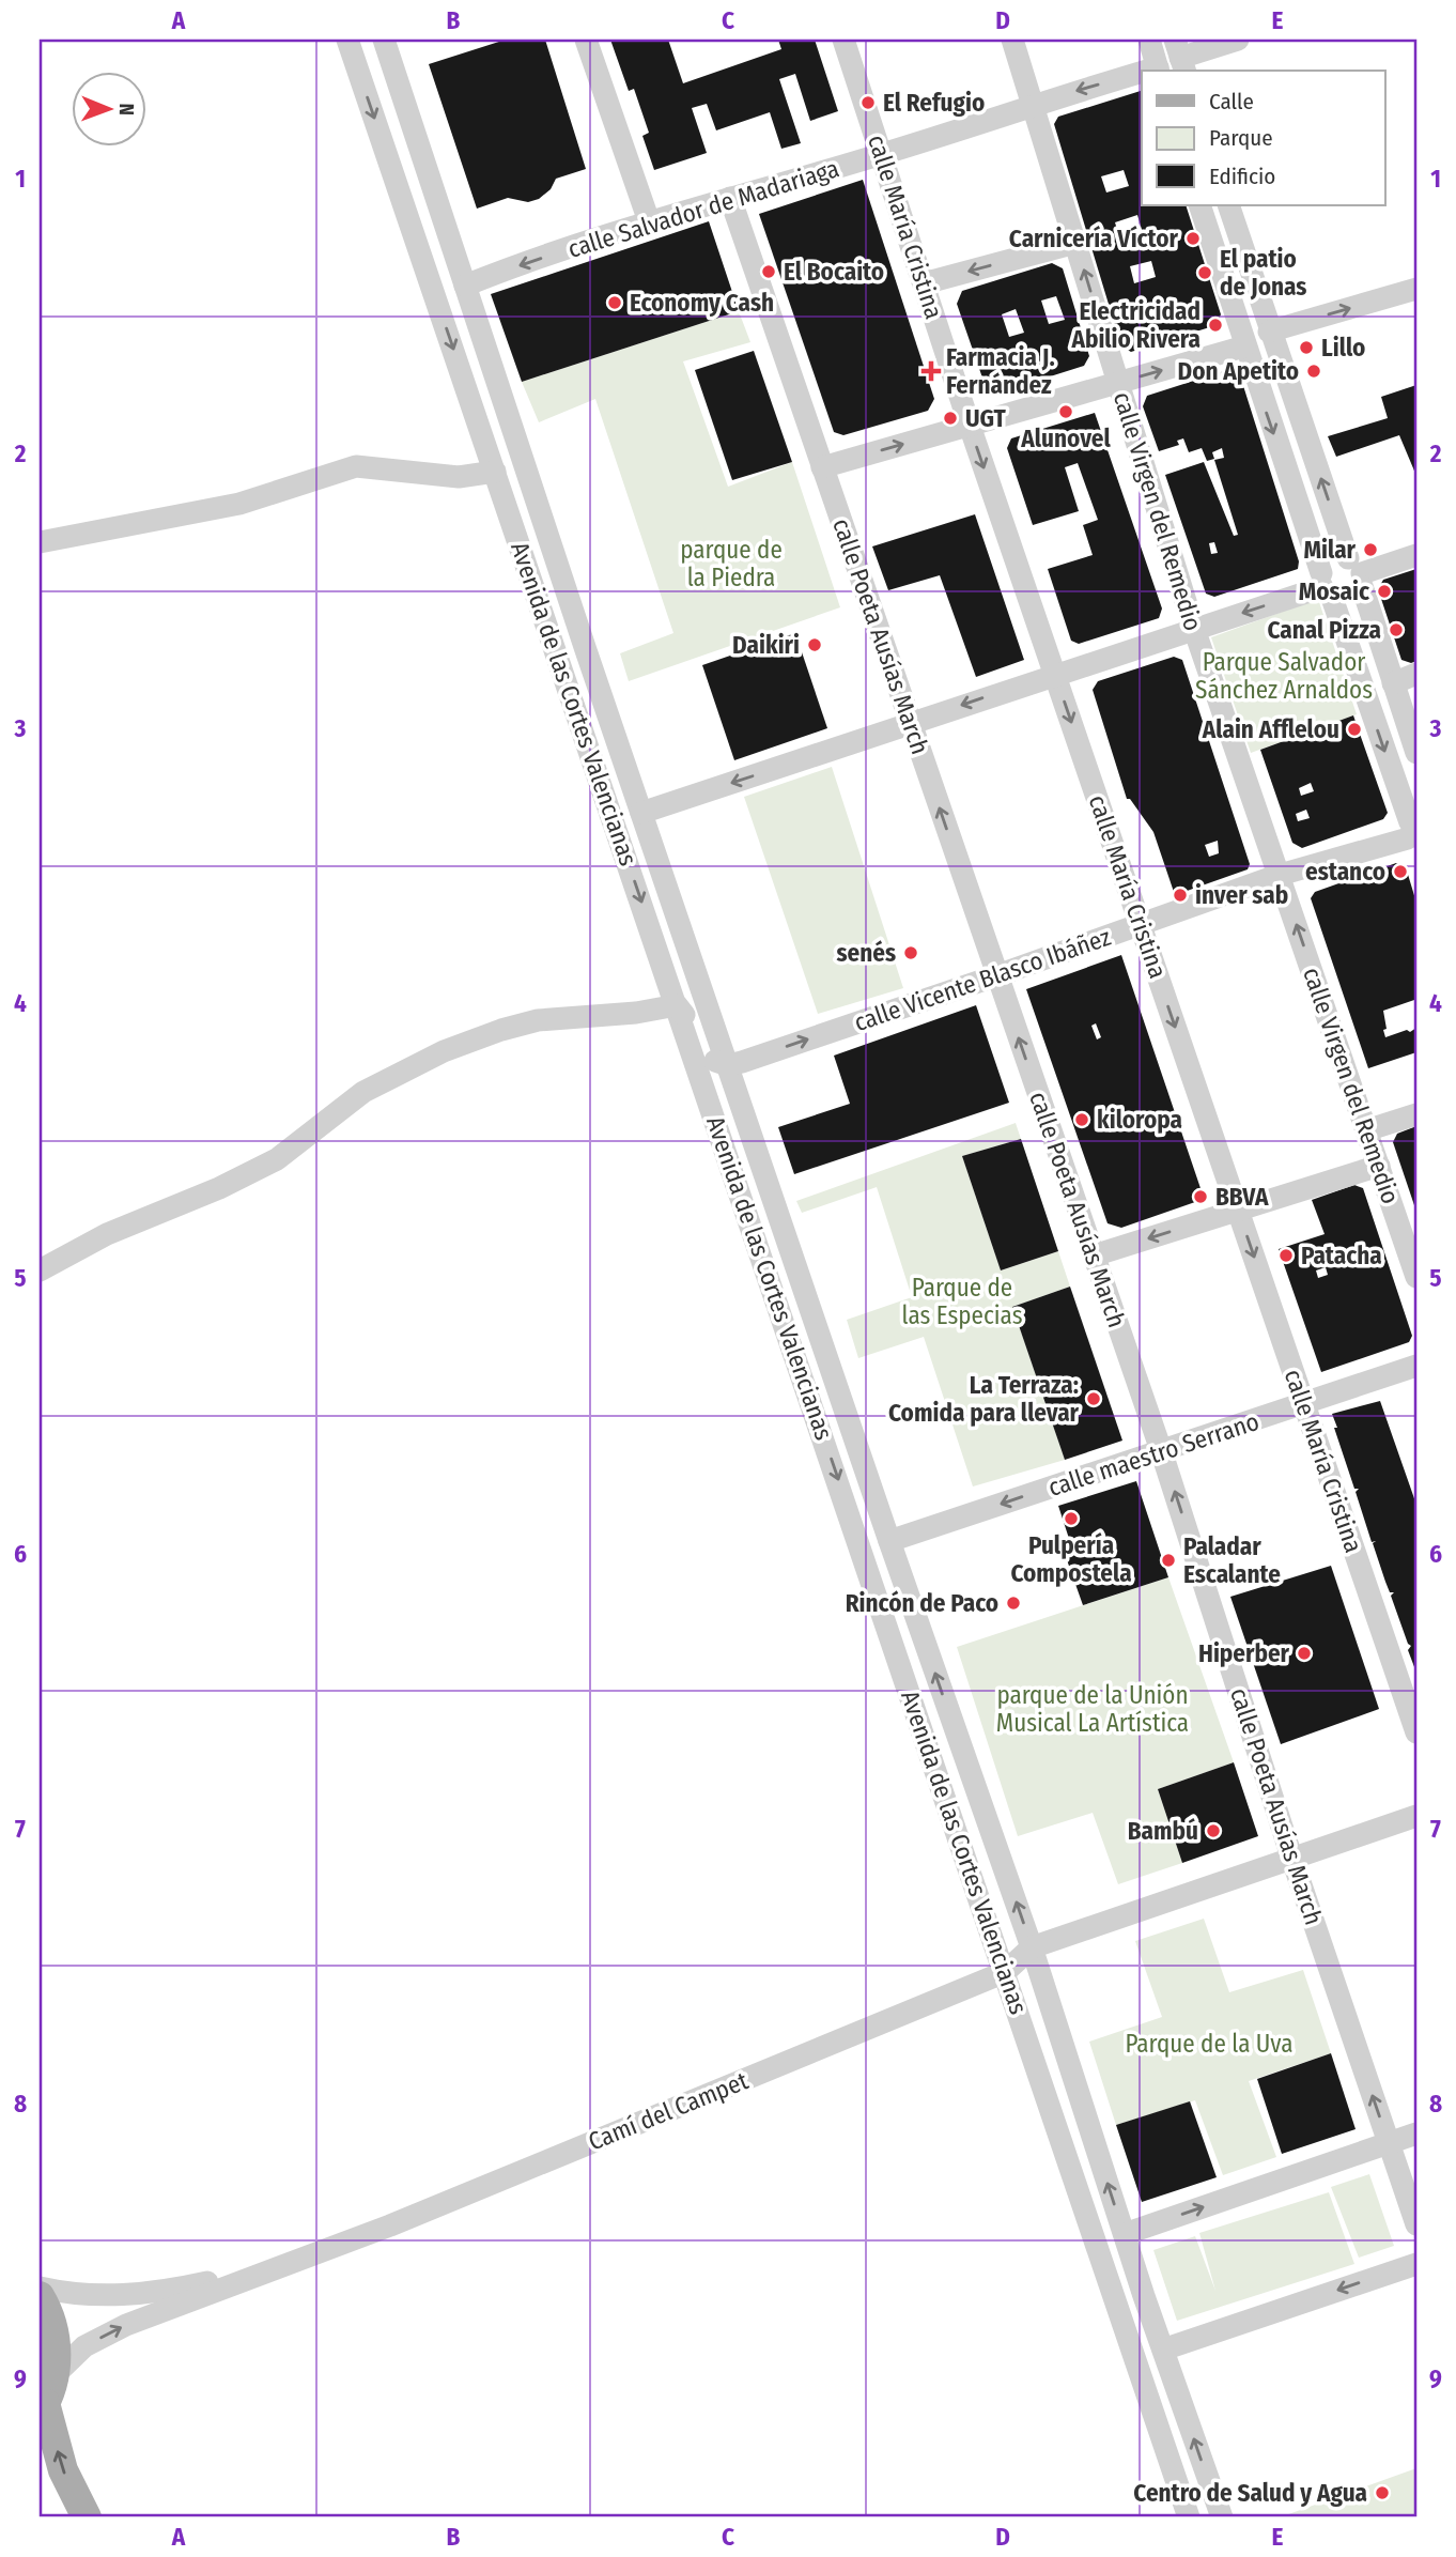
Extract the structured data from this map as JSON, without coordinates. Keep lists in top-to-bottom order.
{
  "streets": {
    "street": [
      "calle Salvador de Madariaga",
      "calle María Cristina",
      "calle Virgen del Remedio",
      "calle Poeta Ausías March",
      "Avenida de las Cortes Valencianas",
      "calle Vicente Blasco Ibáñez",
      "calle maestro Serrano",
      "Camí del Campet"
    ]
  },
  "crossings": [
    ["calle Salvador de Madariaga", "calle María Cristina"],
    ["calle Salvador de Madariaga", "calle Virgen del Remedio"],
    ["calle Salvador de Madariaga", "calle Poeta Ausías March"],
    ["calle Salvador de Madariaga", "Avenida de las Cortes Valencianas"],
    ["calle María Cristina", "calle Vicente Blasco Ibáñez"],
    ["calle María Cristina", "calle maestro Serrano"],
    ["calle Virgen del Remedio", "calle Vicente Blasco Ibáñez"],
    ["calle Poeta Ausías March", "calle Vicente Blasco Ibáñez"],
    ["calle Poeta Ausías March", "calle maestro Serrano"],
    ["Avenida de las Cortes Valencianas", "calle Vicente Blasco Ibáñez"],
    ["Avenida de las Cortes Valencianas", "calle maestro Serrano"],
    ["Avenida de las Cortes Valencianas", "Camí del Campet"]
  ],
  "one_way": [
    "calle Salvador de Madariaga",
    "calle María Cristina",
    "calle Poeta Ausías March",
    "calle Vicente Blasco Ibáñez",
    "calle maestro Serrano"
  ],
  "parks": [
    "parque de la Piedra",
    "Parque Salvador Sánchez Arnaldos",
    "Parque de las Especias",
    "parque de la Unión Musical La Artística",
    "Parque de la Uva"
  ],
  "places": {
    "other": [
      "El Refugio",
      "Carnicería Víctor",
      "El Bocaito",
      "El patio de Jonas",
      "Economy Cash",
      "Electricidad Abilio Rivera",
      "Lillo",
      "Don Apetito",
      "Alunovel",
      "UGT",
      "Milar",
      "Mosaic",
      "Canal Pizza",
      "Daikiri",
      "Alain Afflelou",
      "estanco",
      "inver sab",
      "senés",
      "kiloropa",
      "BBVA",
      "Patacha",
      "La Terraza: Comida para llevar",
      "Pulpería Compostela",
      "Paladar Escalante",
      "Rincón de Paco",
      "Hiperber",
      "Bambú",
      "Centro de Salud y Agua"
    ],
    "health": ["Farmacia J. Fernández"]
  },
  "legend": ["Calle", "Parque", "Edificio"],
  "north": "right",
  "grid": {
    "columns": [
      "A",
      "B",
      "C",
      "D",
      "E"
    ],
    "rows": [
      "1",
      "2",
      "3",
      "4",
      "5",
      "6",
      "7",
      "8",
      "9"
    ]
  }
}
